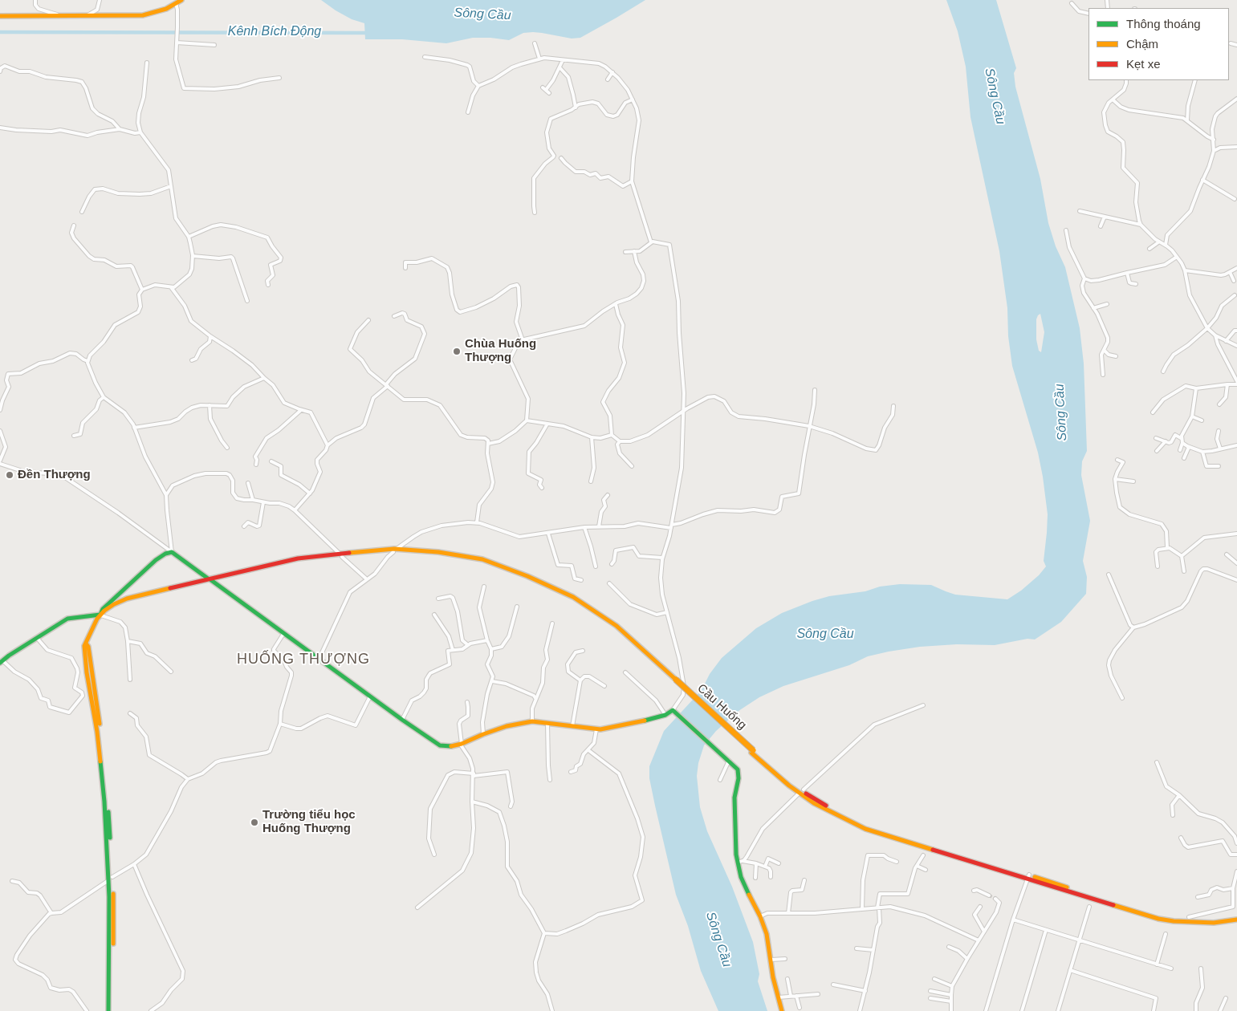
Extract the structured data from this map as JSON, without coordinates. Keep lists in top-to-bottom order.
{
  "streets": {
    "main road": ["Cầu Huống"]
  },
  "districts": ["HUỐNG THƯỢNG"],
  "water": ["Sông Cầu", "Kênh Bích Động"],
  "places": ["Chùa Huống Thượng", "Đền Thượng", "Trường tiểu học Huống Thượng"],
  "legend": ["Thông thoáng", "Chậm", "Kẹt xe"]
}
